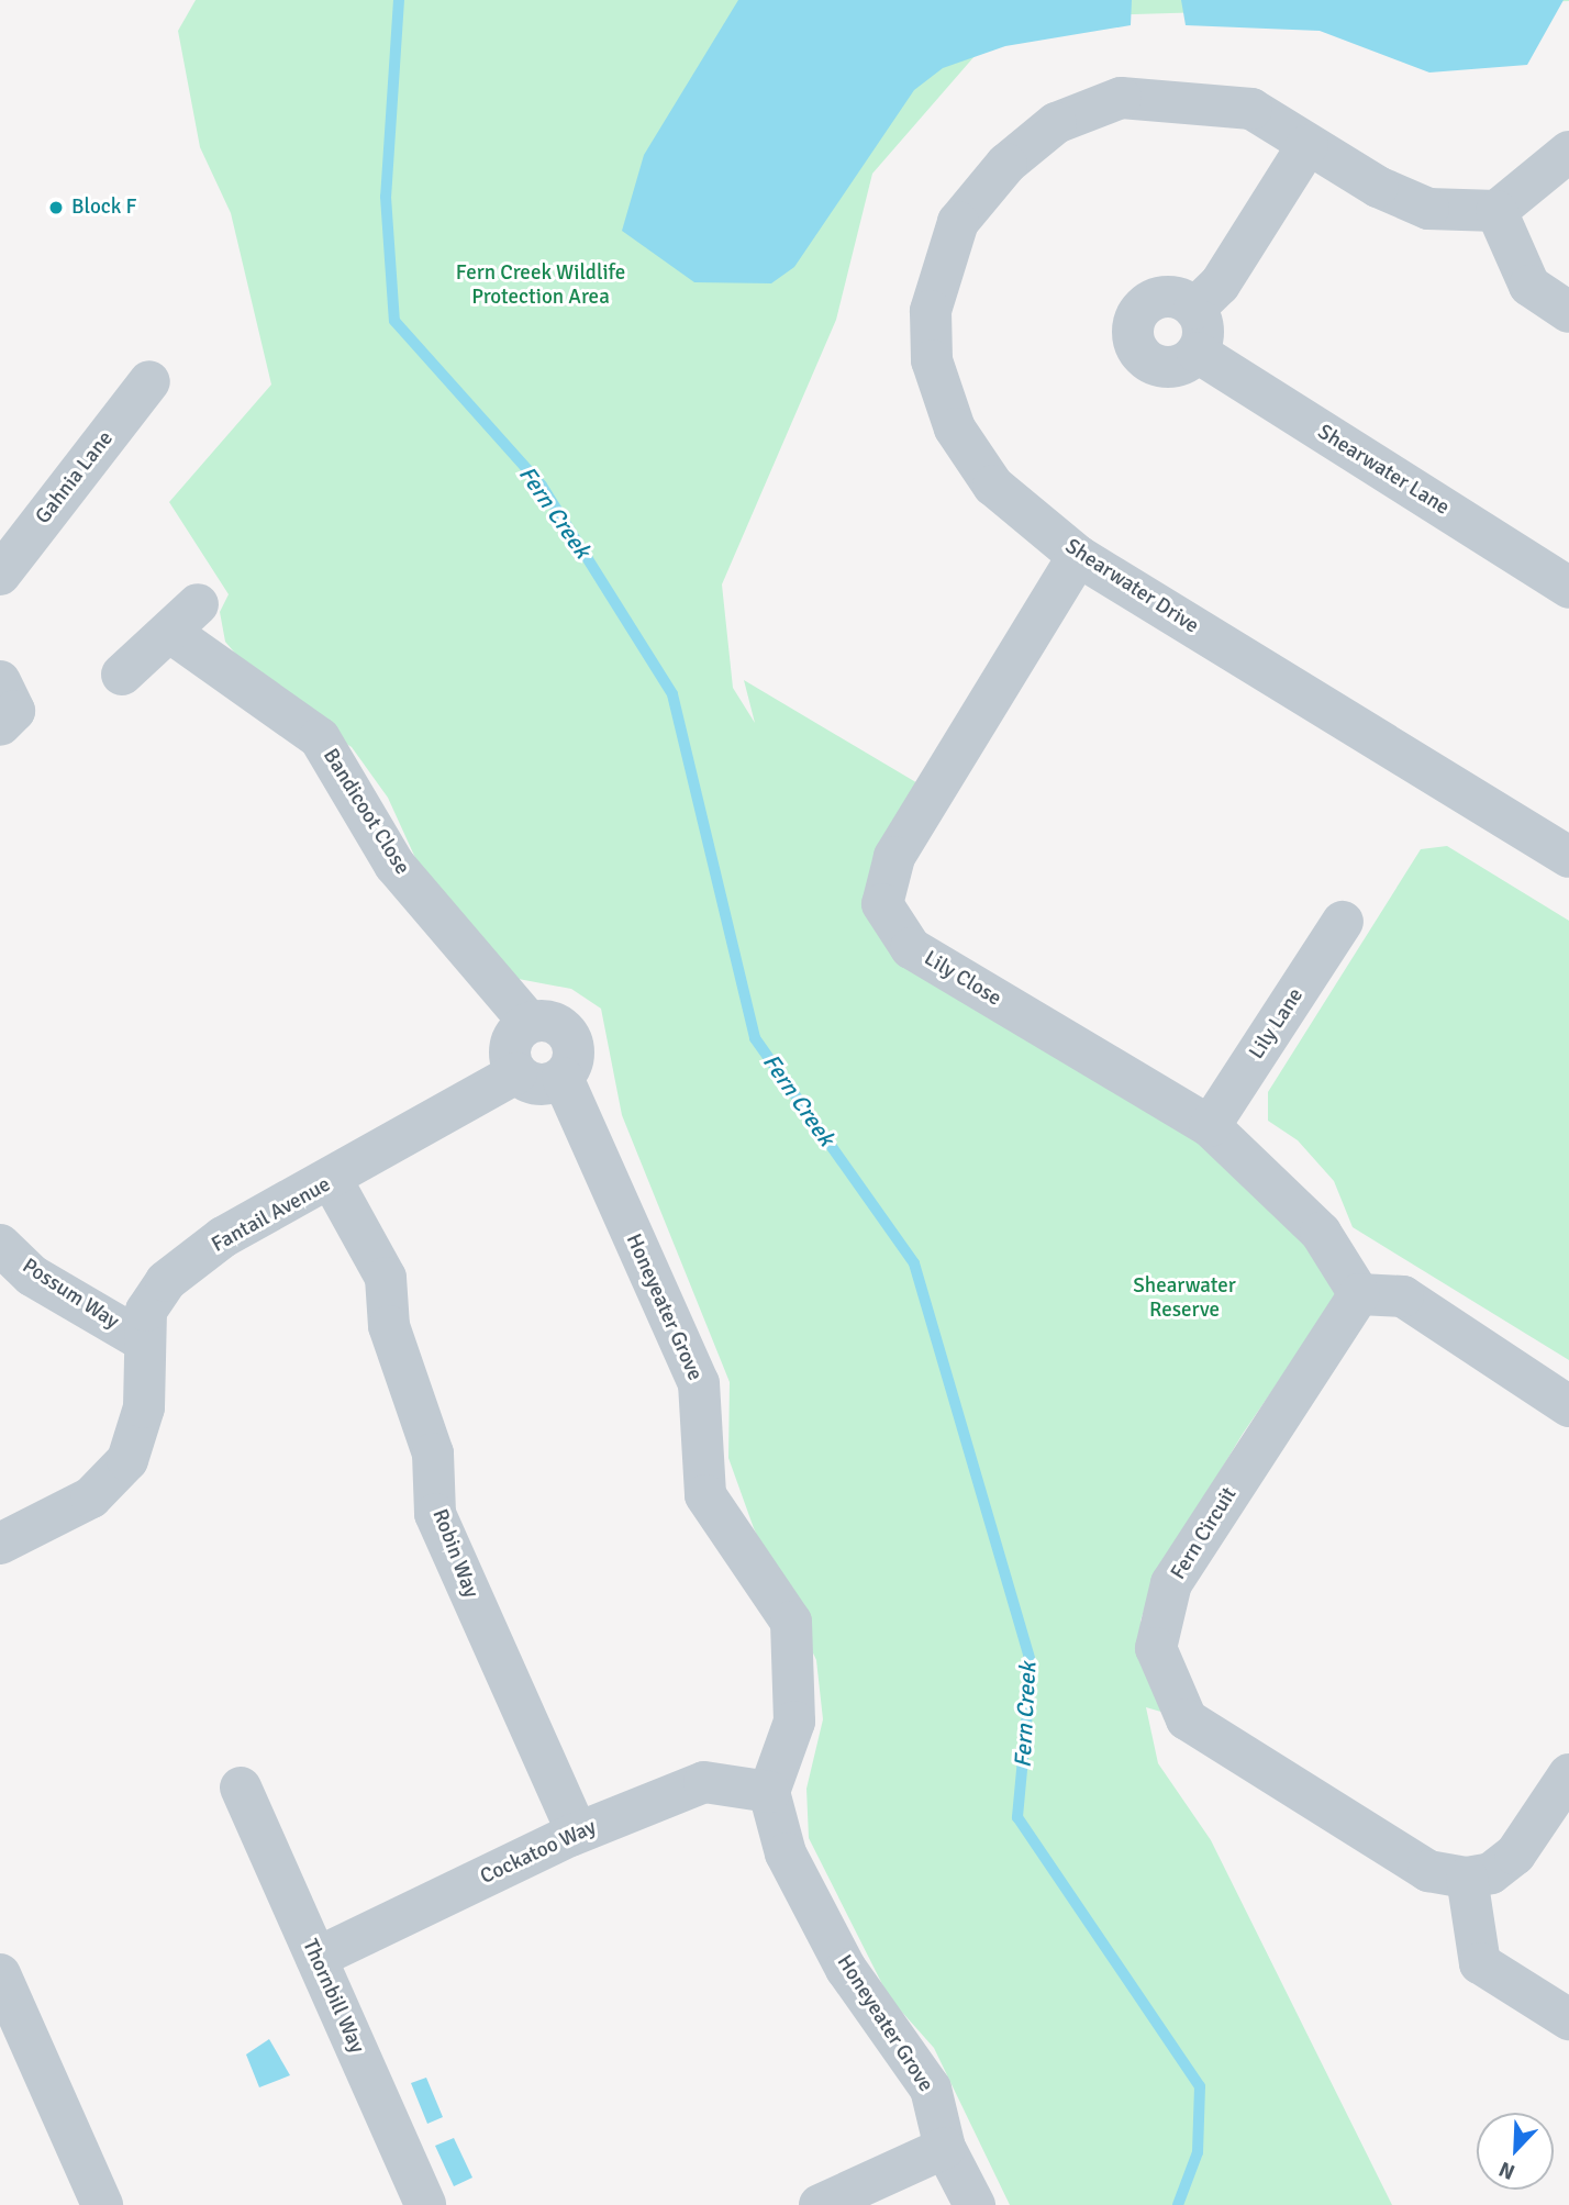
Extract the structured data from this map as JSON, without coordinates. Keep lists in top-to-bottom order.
{
  "streets": {
    "street": [
      "Shearwater Lane",
      "Gahnia Lane",
      "Shearwater Drive",
      "Bandicoot Close",
      "Lily Close",
      "Lily Lane",
      "Fantail Avenue",
      "Possum Way",
      "Honeyeater Grove",
      "Fern Circuit",
      "Robin Way",
      "Cockatoo Way",
      "Thornbill Way"
    ]
  },
  "crossings": [
    ["Shearwater Drive", "Lily Close"],
    ["Bandicoot Close", "Fantail Avenue"],
    ["Bandicoot Close", "Honeyeater Grove"],
    ["Lily Close", "Lily Lane"],
    ["Lily Close", "Fern Circuit"],
    ["Fantail Avenue", "Possum Way"],
    ["Fantail Avenue", "Honeyeater Grove"],
    ["Fantail Avenue", "Robin Way"],
    ["Honeyeater Grove", "Cockatoo Way"],
    ["Robin Way", "Cockatoo Way"],
    ["Cockatoo Way", "Thornbill Way"]
  ],
  "water": ["Fern Creek"],
  "parks": ["Fern Creek Wildlife Protection Area", "Shearwater Reserve"],
  "places": ["Block F"],
  "north": "bottom left"
}
